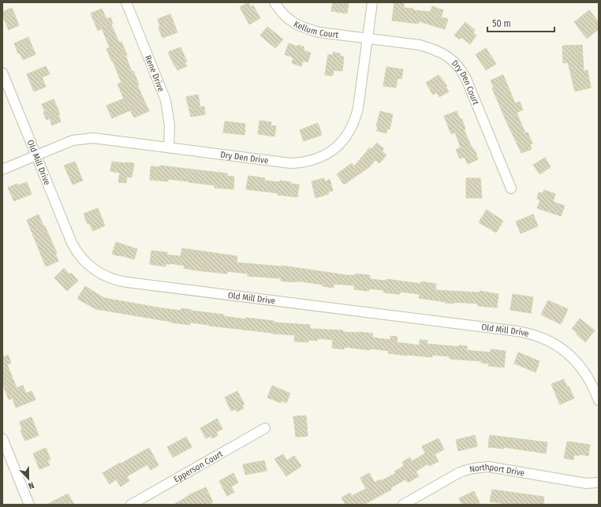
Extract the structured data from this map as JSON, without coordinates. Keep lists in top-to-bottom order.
{
  "streets": {
    "street": [
      "Kellum Court",
      "Rene Drive",
      "Dry Den Court",
      "Dry Den Drive",
      "Old Mill Drive",
      "Epperson Court",
      "Northport Drive"
    ]
  },
  "crossings": [
    ["Kellum Court", "Dry Den Court"],
    ["Kellum Court", "Dry Den Drive"],
    ["Rene Drive", "Dry Den Drive"],
    ["Dry Den Court", "Dry Den Drive"],
    ["Dry Den Drive", "Old Mill Drive"]
  ],
  "scale_bar": "50 m",
  "north": "bottom"
}
